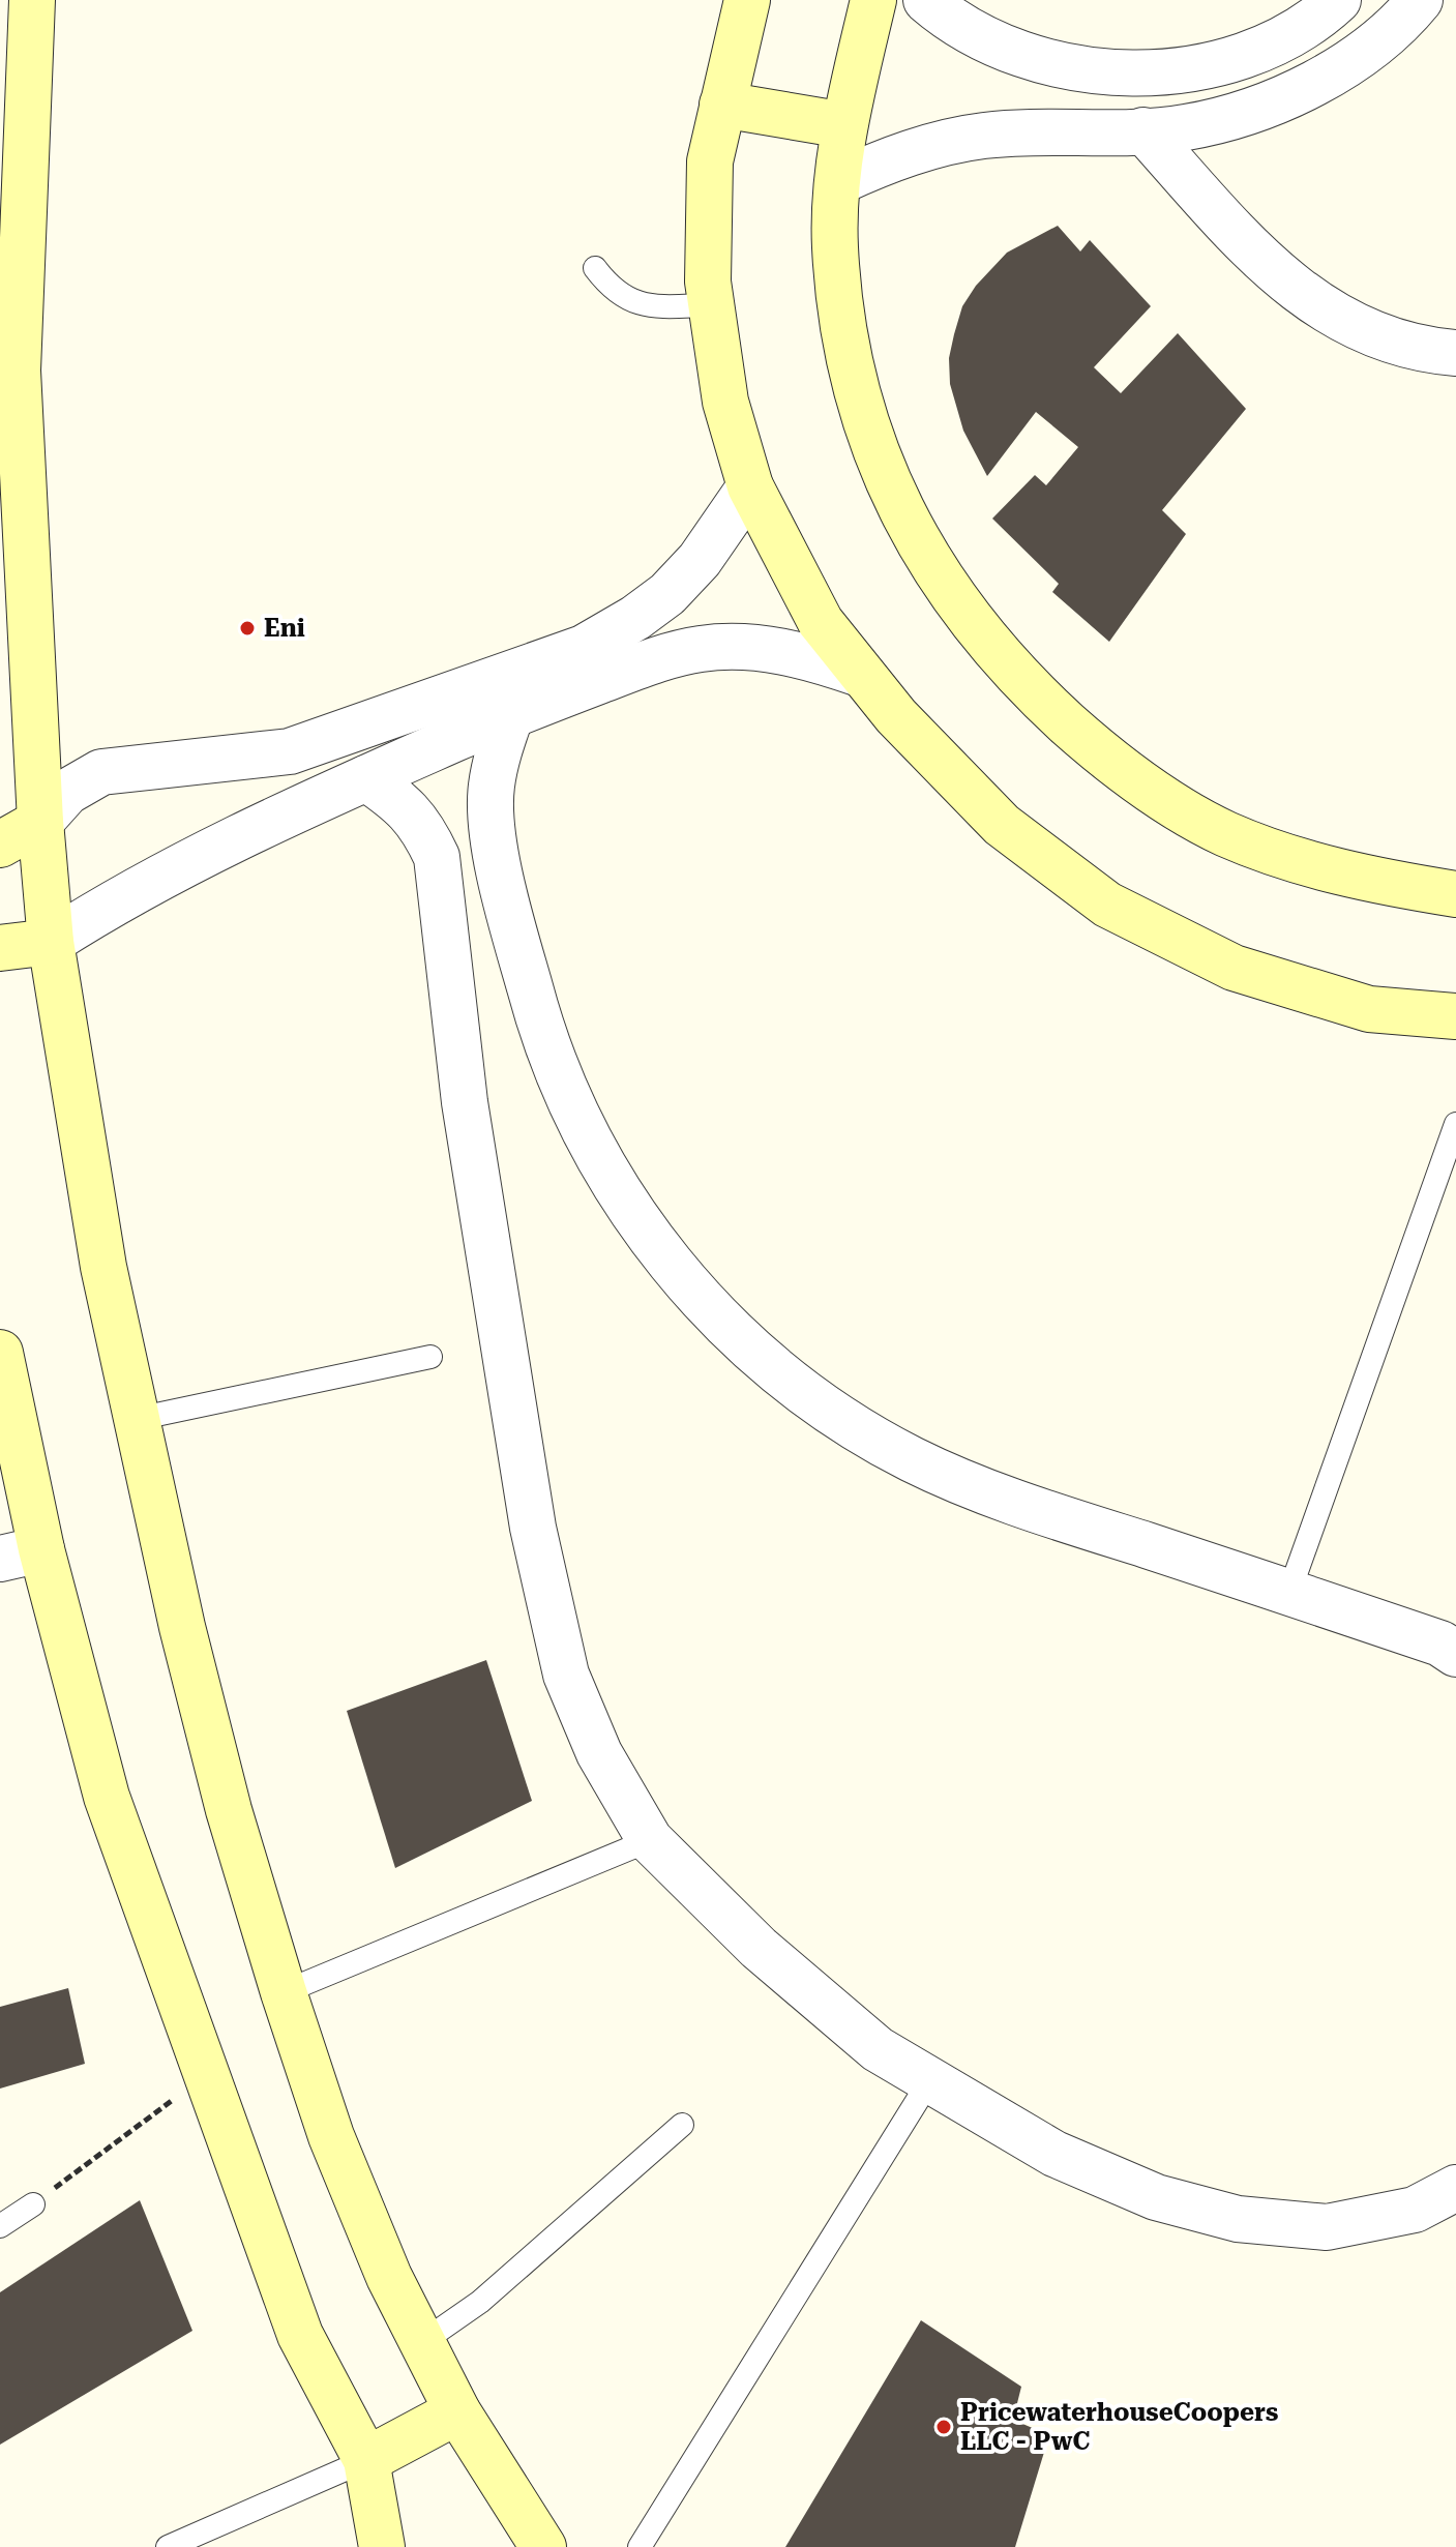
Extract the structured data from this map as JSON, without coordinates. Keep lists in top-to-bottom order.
{
  "places": ["Eni", "PricewaterhouseCoopers LLC - PwC"]
}
